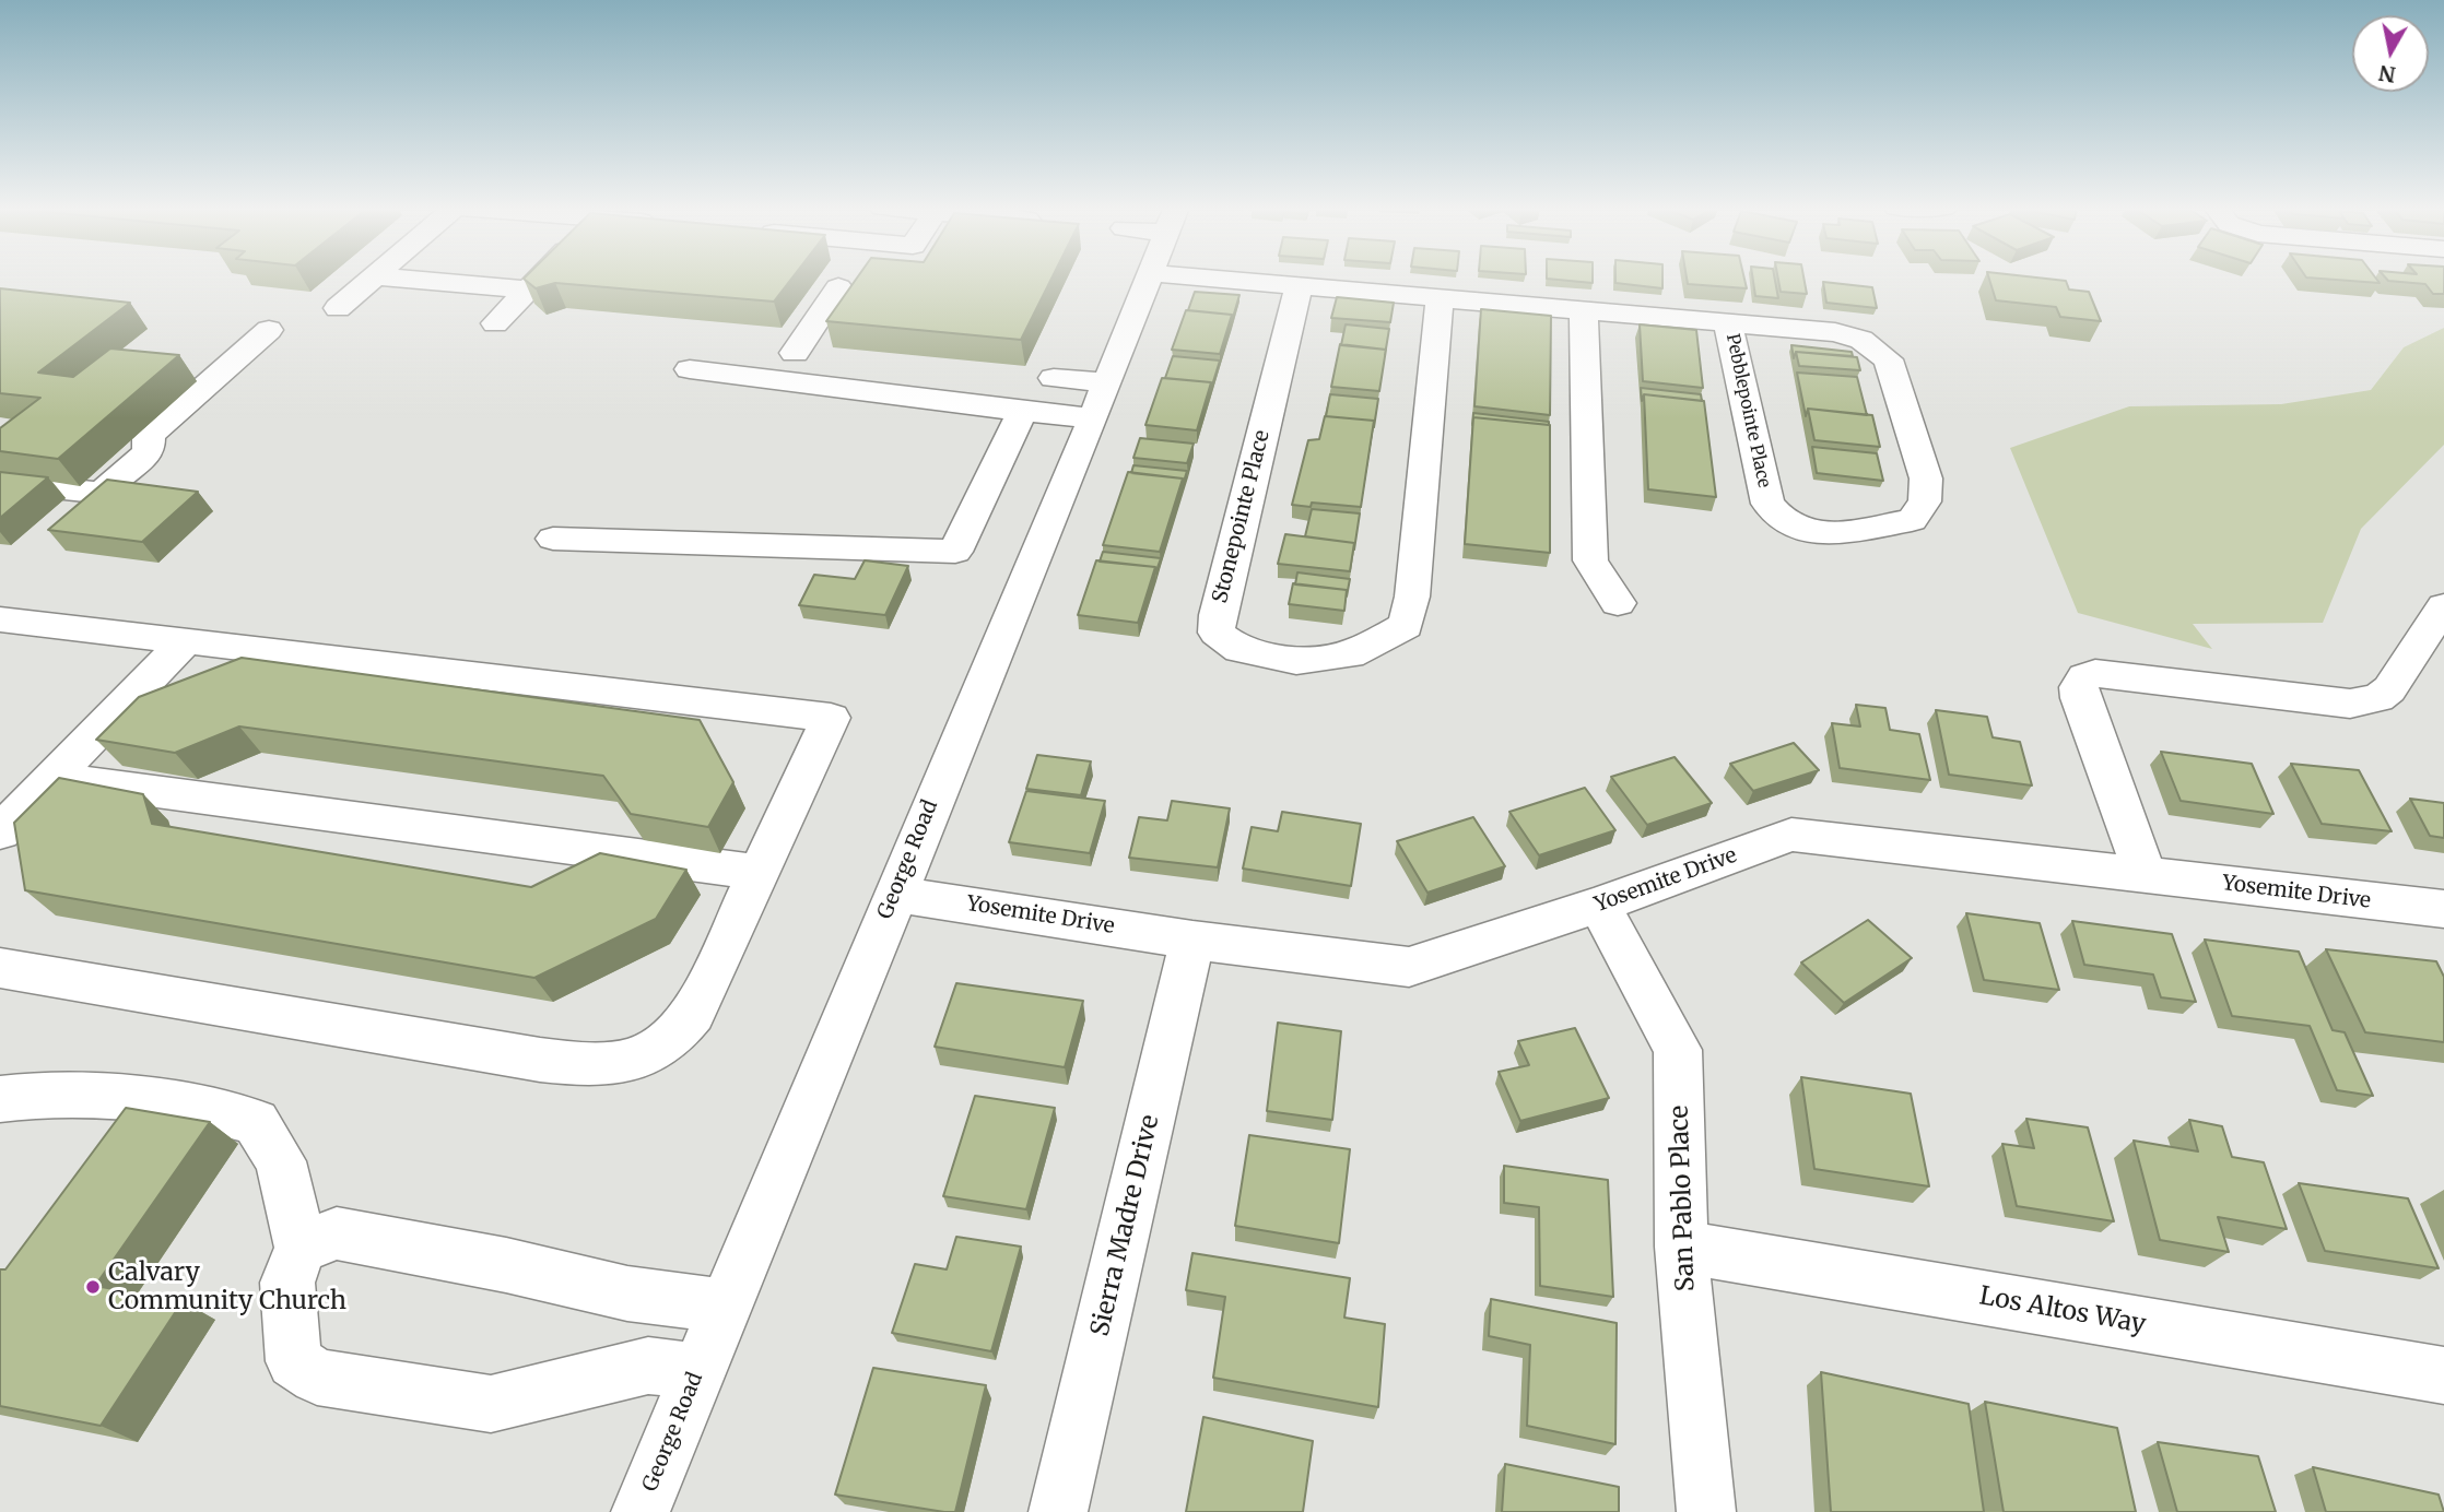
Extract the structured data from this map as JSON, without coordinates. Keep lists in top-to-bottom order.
{
  "streets": {
    "street": [
      "Pebblepointe Place",
      "Stonepointe Place",
      "George Road",
      "Yosemite Drive",
      "San Pablo Place",
      "Sierra Madre Drive",
      "Los Altos Way"
    ]
  },
  "crossings": [
    ["George Road", "Yosemite Drive"],
    ["Yosemite Drive", "San Pablo Place"],
    ["Yosemite Drive", "Sierra Madre Drive"],
    ["San Pablo Place", "Los Altos Way"]
  ],
  "places": ["Calvary Community Church"],
  "north": "bottom"
}
